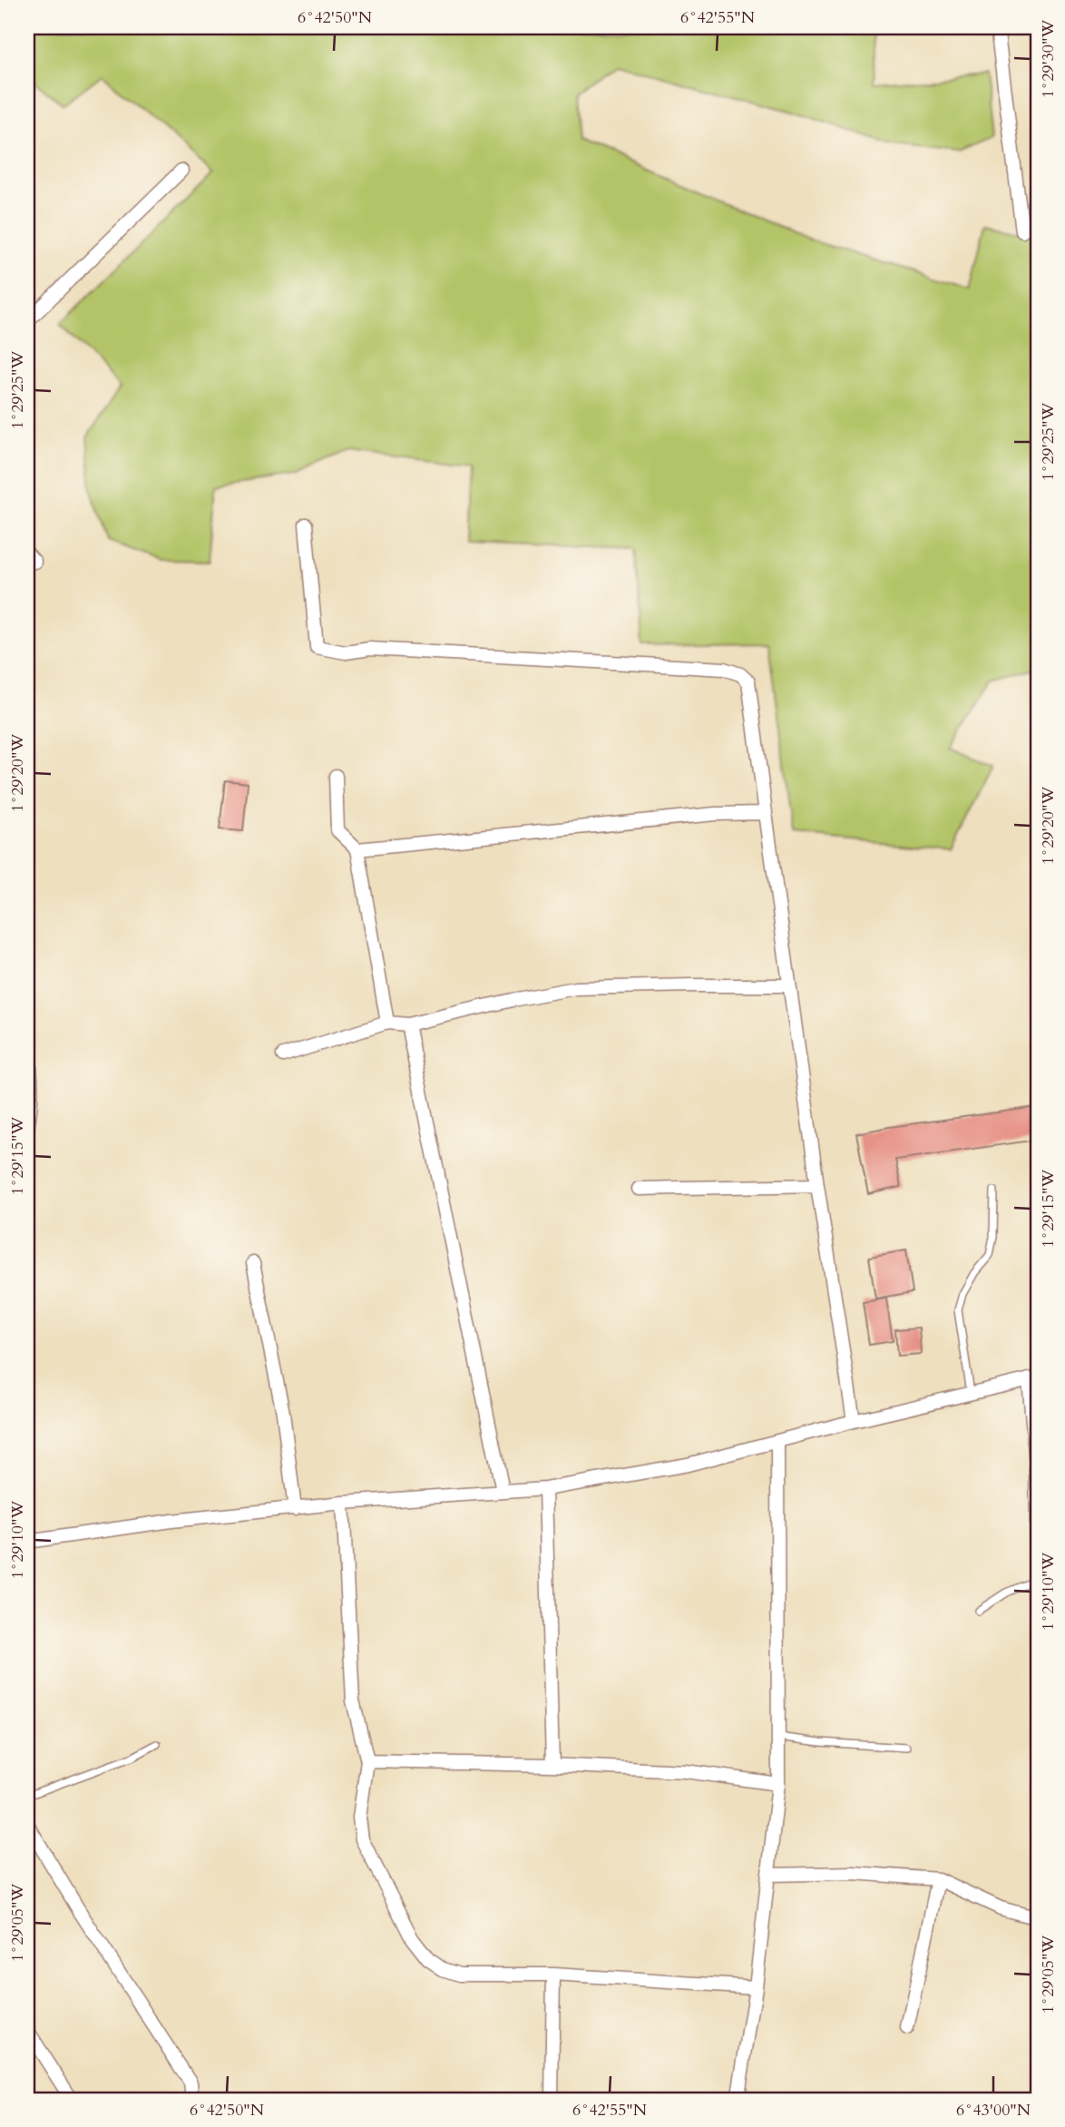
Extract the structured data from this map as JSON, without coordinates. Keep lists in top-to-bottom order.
{
  "coordinates": [
    "6°42'50\"N",
    "6°42'55\"N",
    "1°29'30\"W",
    "1°29'25\"W",
    "1°29'20\"W",
    "1°29'15\"W",
    "1°29'10\"W",
    "1°29'05\"W",
    "6°43'00\"N"
  ]
}
